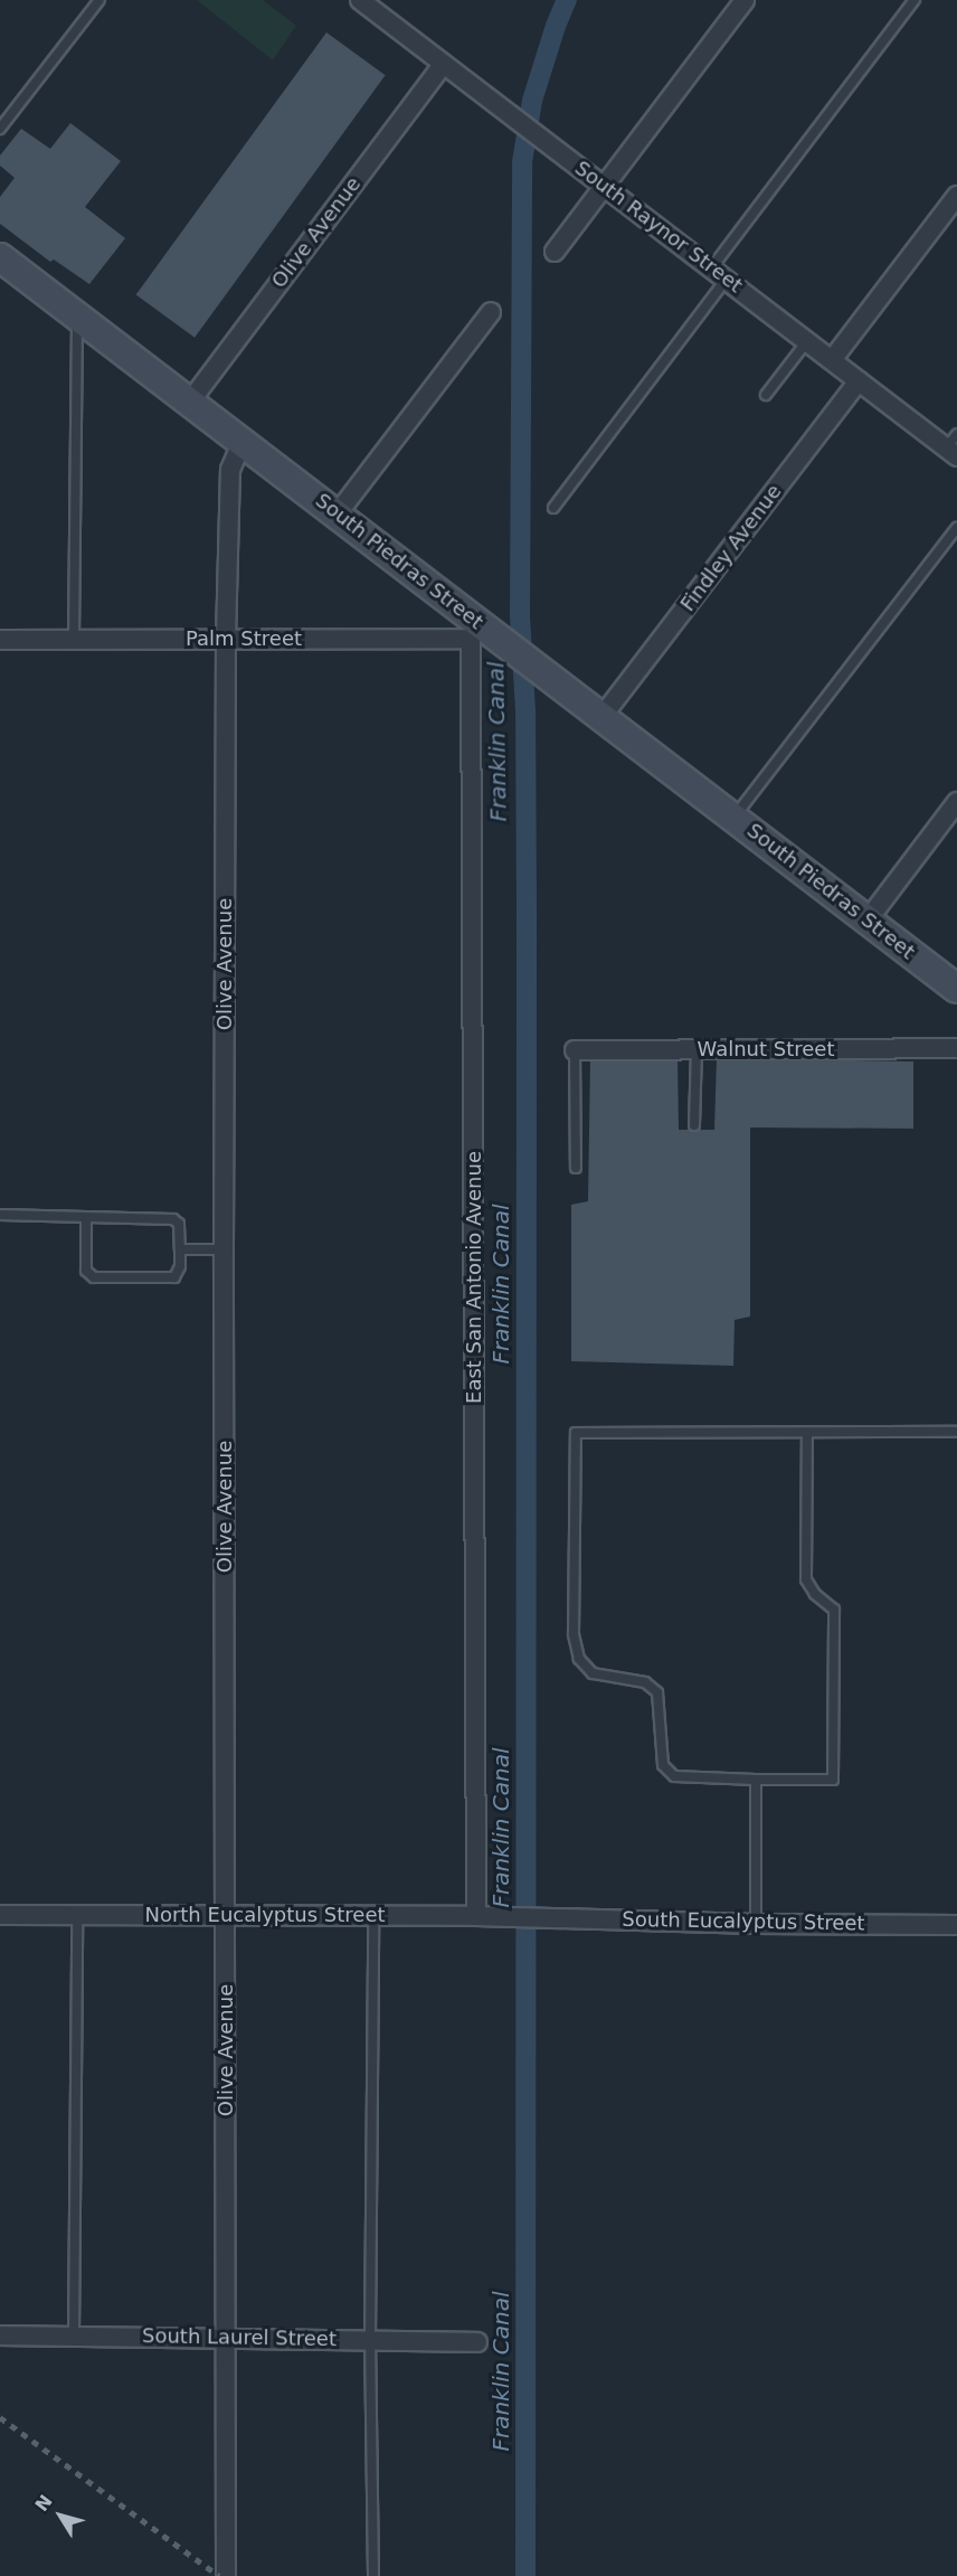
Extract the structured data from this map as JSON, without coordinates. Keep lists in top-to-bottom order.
{
  "streets": {
    "main road": ["South Piedras Street"],
    "street": [
      "South Raynor Street",
      "Olive Avenue",
      "Findley Avenue",
      "Palm Street",
      "Walnut Street",
      "East San Antonio Avenue",
      "North Eucalyptus Street",
      "South Eucalyptus Street",
      "South Laurel Street"
    ]
  },
  "crossings": [
    ["South Raynor Street", "Olive Avenue"],
    ["South Raynor Street", "Findley Avenue"],
    ["Olive Avenue", "South Piedras Street"],
    ["Olive Avenue", "Palm Street"],
    ["Olive Avenue", "North Eucalyptus Street"],
    ["Olive Avenue", "South Laurel Street"],
    ["Findley Avenue", "South Piedras Street"],
    ["South Piedras Street", "Palm Street"],
    ["South Piedras Street", "East San Antonio Avenue"],
    ["Palm Street", "East San Antonio Avenue"],
    ["East San Antonio Avenue", "North Eucalyptus Street"],
    ["North Eucalyptus Street", "South Eucalyptus Street"]
  ],
  "water": ["Franklin Canal"],
  "north": "top left"
}
